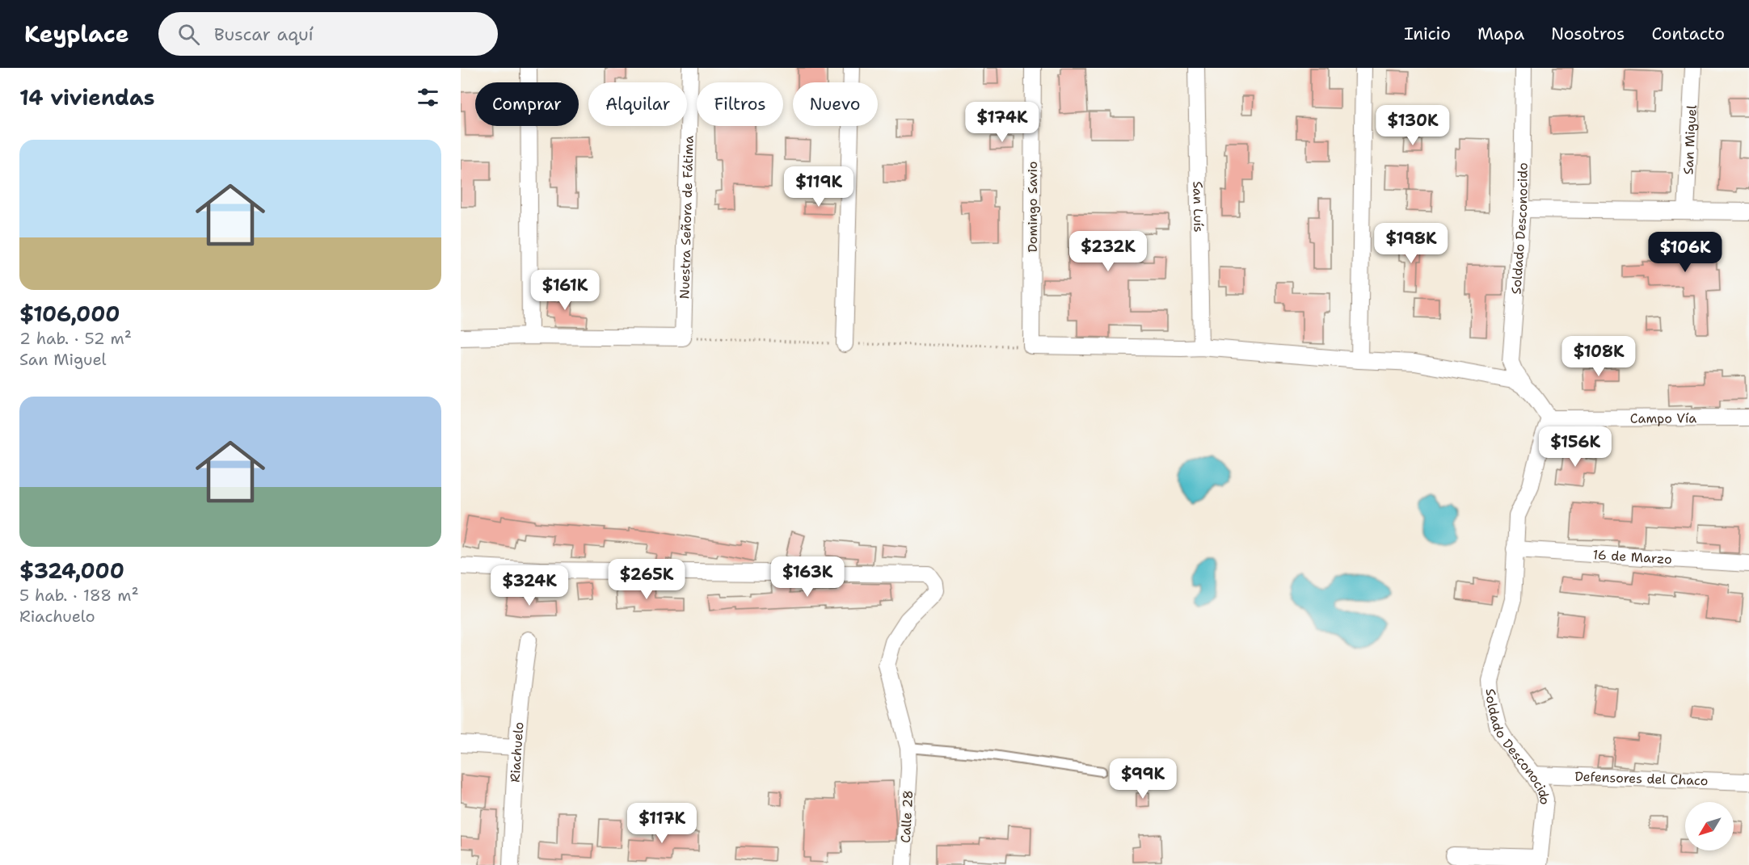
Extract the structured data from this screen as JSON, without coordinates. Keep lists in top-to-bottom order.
{
  "streets": {
    "street": [
      "San Miguel",
      "Domingo Savio",
      "San Luís",
      "Nuestra Señora de Fátima",
      "Soldado Desconocido",
      "Campo Vía",
      "16 de Marzo",
      "Riachuelo",
      "Defensores del Chaco",
      "Calle 28"
    ]
  },
  "crossings": [
    ["Domingo Savio", "San Luís"],
    ["Soldado Desconocido", "Campo Vía"],
    ["Soldado Desconocido", "16 de Marzo"],
    ["Soldado Desconocido", "Defensores del Chaco"]
  ],
  "north": "bottom left",
  "page": {
    "header": "Keyplace",
    "search": "Buscar aquí",
    "nav": [
      "Inicio",
      "Mapa",
      "Nosotros",
      "Contacto"
    ],
    "heading": "14 viviendas",
    "chip": [
      "Comprar",
      "Alquilar",
      "Filtros",
      "Nuevo"
    ],
    "price": [
      "$174K",
      "$130K",
      "$119K",
      "$198K",
      "$232K",
      "$106K",
      "$161K",
      "$108K",
      "$156K",
      "$163K",
      "$265K",
      "$324K",
      "$99K",
      "$117K"
    ],
    "list": [
      {
        "name": "$106,000",
        "note": "2 hab. · 52 m² · San Miguel"
      },
      {
        "name": "$324,000",
        "note": "5 hab. · 188 m² · Riachuelo"
      }
    ]
  }
}
